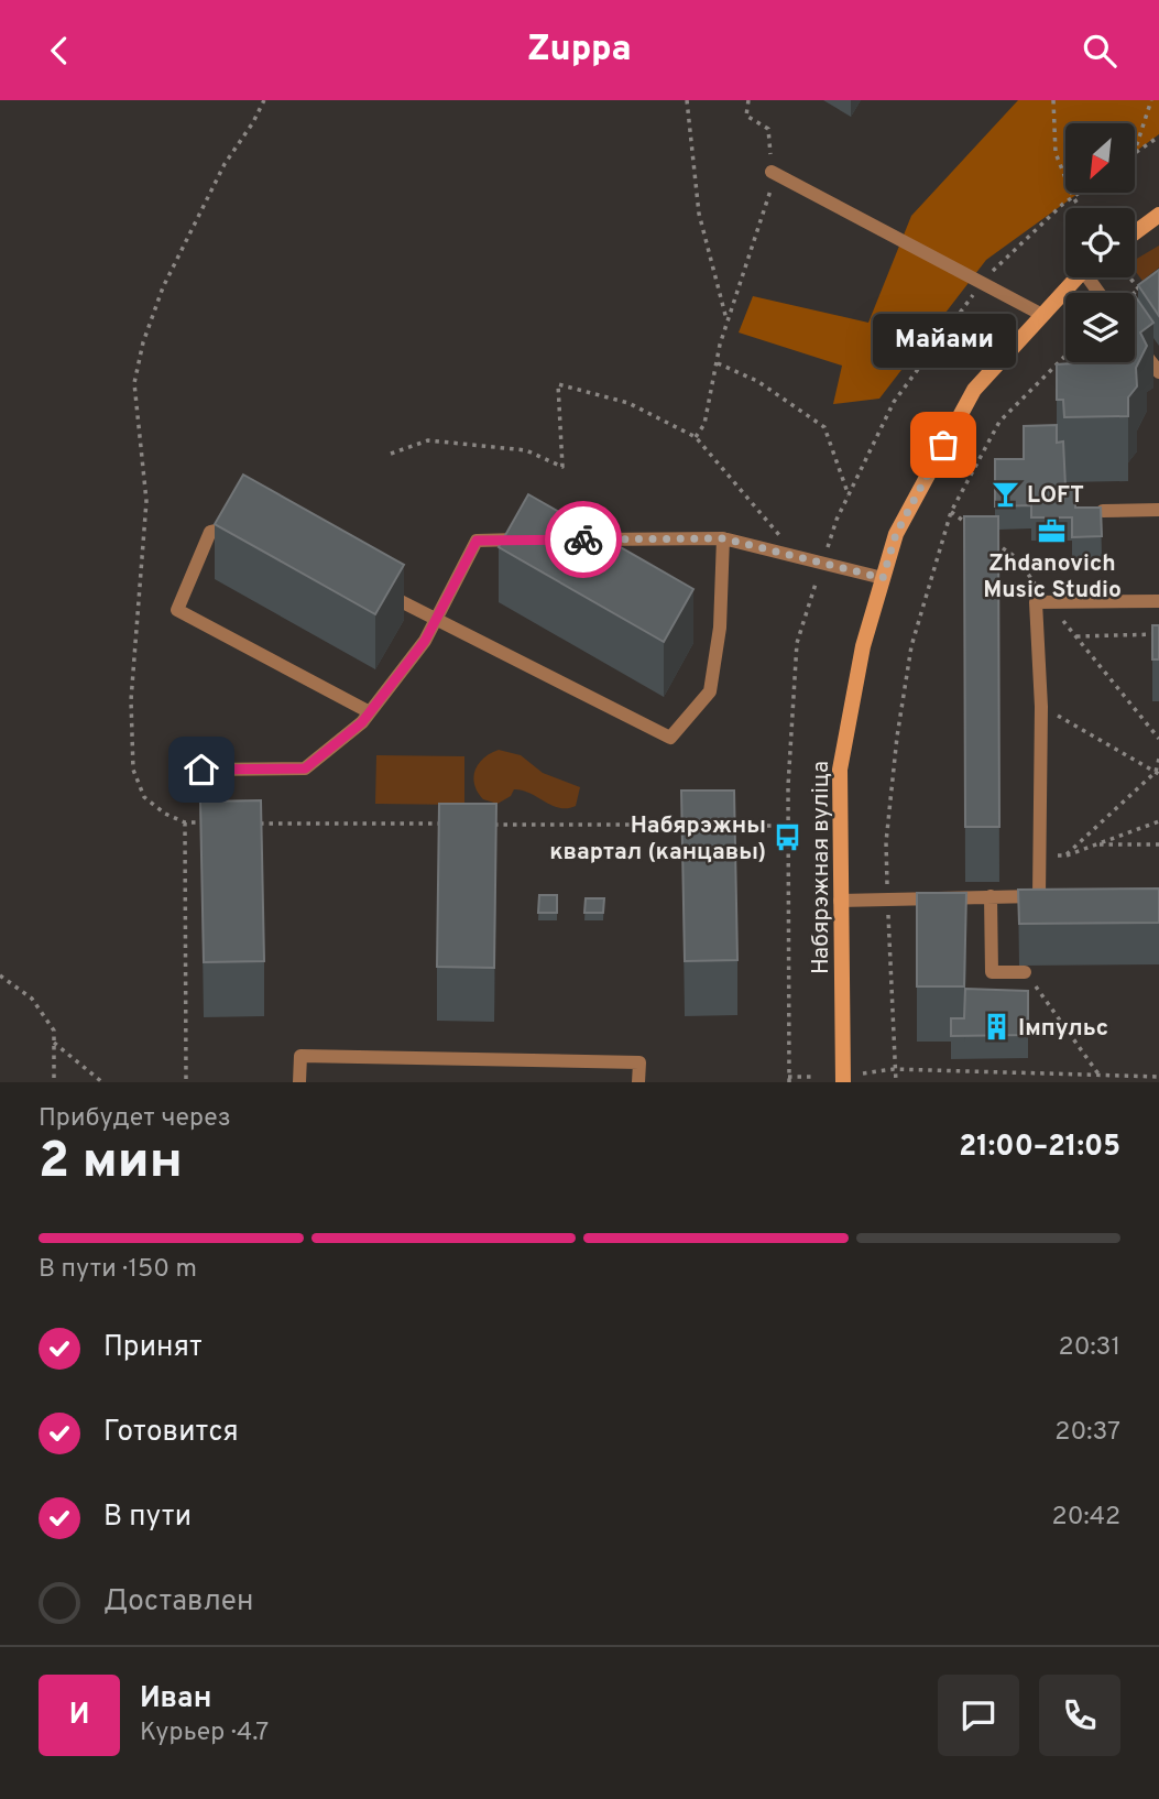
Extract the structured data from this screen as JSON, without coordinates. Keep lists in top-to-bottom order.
{
  "streets": {
    "main road": ["Набярэжная вуліца"]
  },
  "places": {
    "other": ["Майами"],
    "bar": ["LOFT"],
    "office": ["Zhdanovich Music Studio"],
    "bus stop": ["Набярэжны квартал (канцавы)"],
    "building": ["Імпульс"]
  },
  "north": "bottom left",
  "page": {
    "header": "Zuppa",
    "bubble": "Майами",
    "heading": ["2 мин", "Прибудет через", "21:00–21:05"],
    "panel": ["Иван", "Курьер · 4.7"],
    "bar": "В пути · 150 m",
    "list": [
      ["Принят", "20:31"],
      ["Готовится", "20:37"],
      ["В пути", "20:42"],
      "Доставлен"
    ],
    "round": "И"
  }
}
